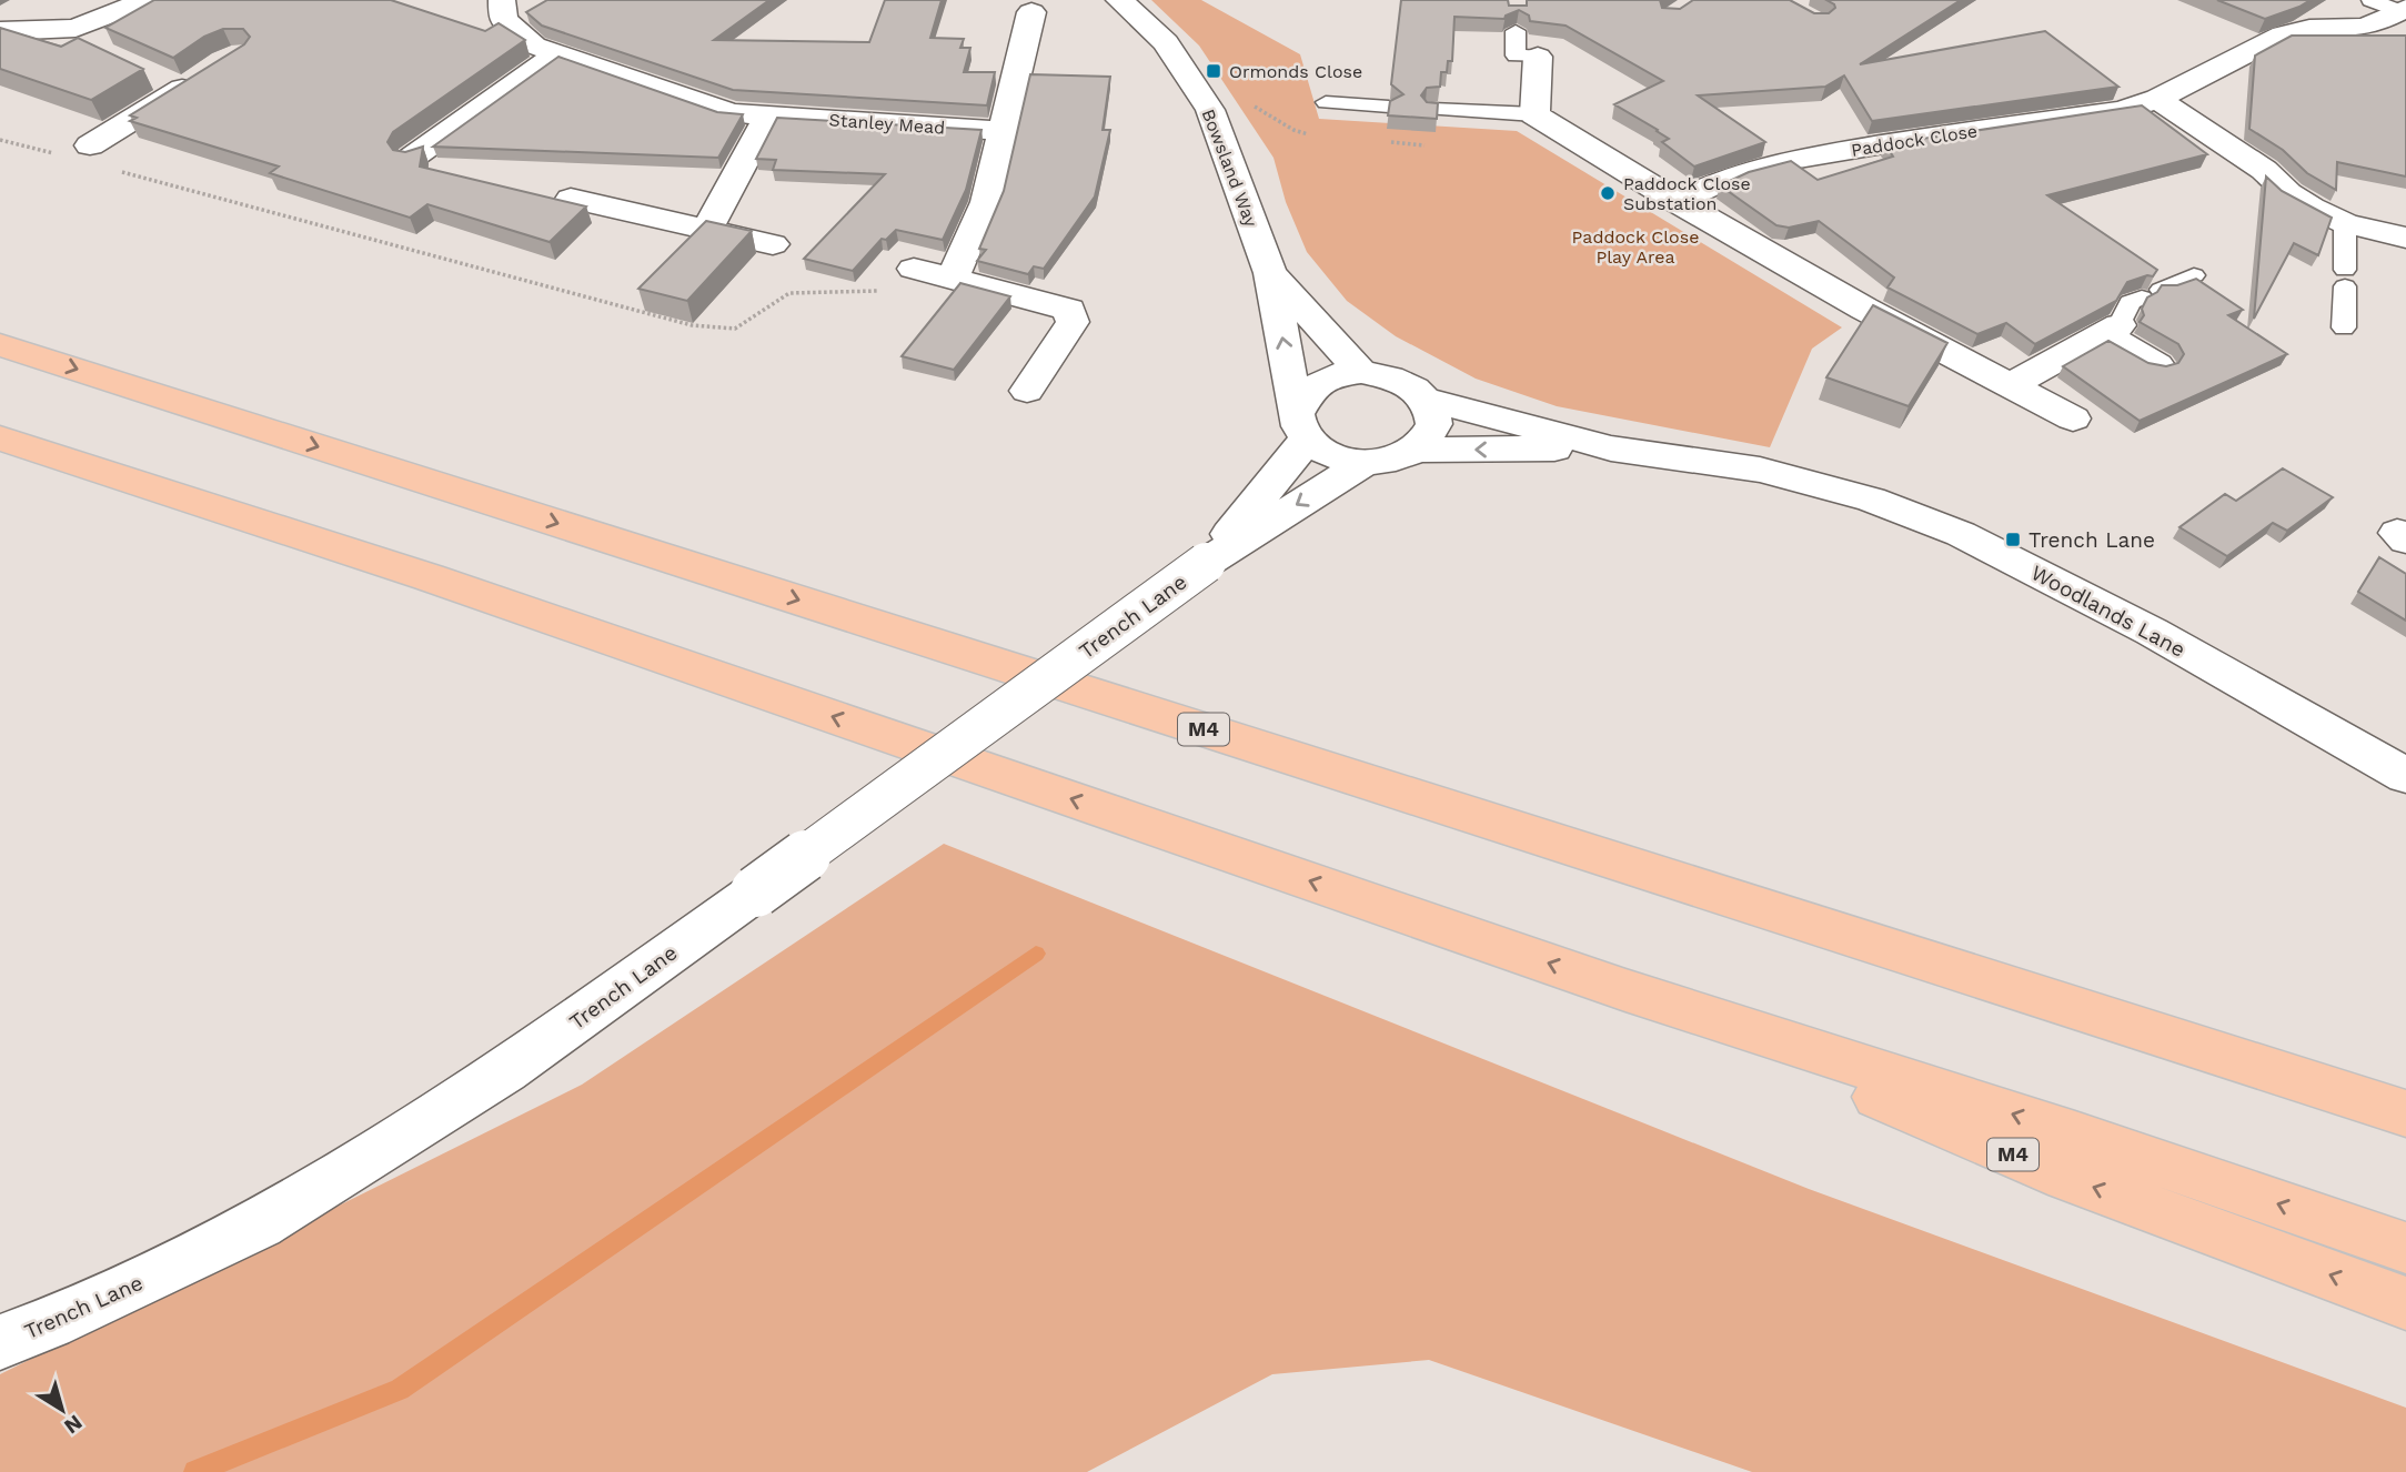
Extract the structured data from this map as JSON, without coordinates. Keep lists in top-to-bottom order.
{
  "streets": {
    "highway": ["M4"],
    "street": [
      "Stanley Mead",
      "Paddock Close",
      "Bowsland Way",
      "Woodlands Lane",
      "Trench Lane"
    ]
  },
  "crossings": [
    ["Bowsland Way", "Woodlands Lane"],
    ["Bowsland Way", "Trench Lane"],
    ["Woodlands Lane", "Trench Lane"]
  ],
  "parks": ["Paddock Close Play Area"],
  "places": {
    "transit": ["Ormonds Close", "Trench Lane"],
    "other": ["Paddock Close Substation"]
  },
  "north": "bottom right"
}
